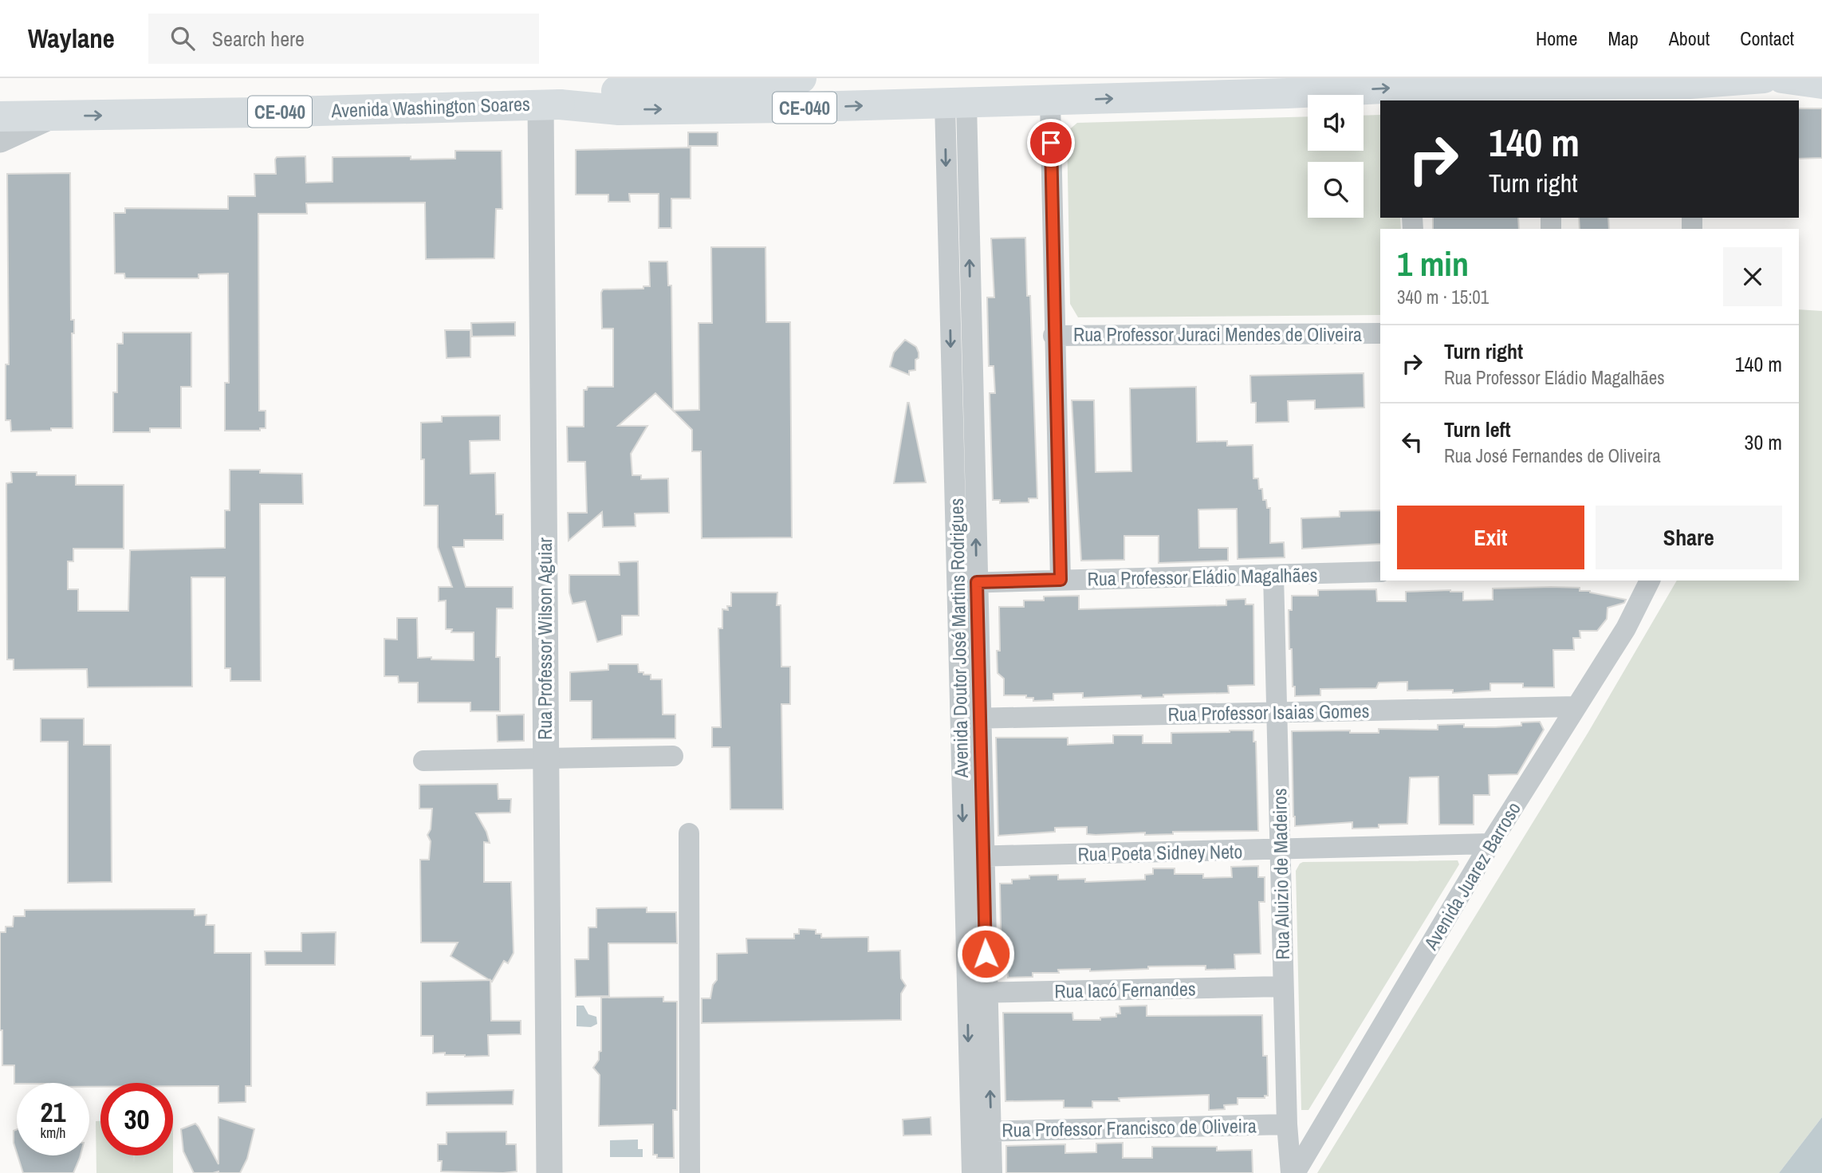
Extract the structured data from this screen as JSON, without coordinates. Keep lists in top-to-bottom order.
{
  "streets": {
    "main road": ["Avenida Washington Soares", "CE-040"],
    "street": [
      "Rua Professor Juraci Mendes de Oliveira",
      "Rua Professor Eládio Magalhães",
      "Avenida Doutor José Martins Rodrigues",
      "Rua Professor Wilson Aguiar",
      "Rua Professor Isaias Gomes",
      "Rua Poeta Sidney Neto",
      "Rua Aluizio de Madeiros",
      "Avenida Juarez Barroso",
      "Rua Iacó Fernandes",
      "Rua Professor Francisco de Oliveira"
    ]
  },
  "crossings": [
    ["Avenida Washington Soares", "CE-040"],
    ["Avenida Washington Soares", "Avenida Doutor José Martins Rodrigues"],
    ["Avenida Washington Soares", "Rua Professor Wilson Aguiar"],
    ["Rua Professor Eládio Magalhães", "Avenida Doutor José Martins Rodrigues"],
    ["Rua Professor Eládio Magalhães", "Rua Aluizio de Madeiros"],
    ["Avenida Doutor José Martins Rodrigues", "Rua Professor Isaias Gomes"],
    ["Avenida Doutor José Martins Rodrigues", "Rua Poeta Sidney Neto"],
    ["Avenida Doutor José Martins Rodrigues", "Rua Iacó Fernandes"],
    ["Avenida Doutor José Martins Rodrigues", "Rua Professor Francisco de Oliveira"],
    ["Rua Professor Isaias Gomes", "Rua Aluizio de Madeiros"],
    ["Rua Professor Isaias Gomes", "Avenida Juarez Barroso"],
    ["Rua Poeta Sidney Neto", "Rua Aluizio de Madeiros"],
    ["Rua Poeta Sidney Neto", "Avenida Juarez Barroso"],
    ["Rua Aluizio de Madeiros", "Avenida Juarez Barroso"],
    ["Rua Aluizio de Madeiros", "Rua Iacó Fernandes"],
    ["Rua Aluizio de Madeiros", "Rua Professor Francisco de Oliveira"]
  ],
  "one_way": ["Avenida Washington Soares"],
  "page": {
    "header": "Waylane",
    "search": "Search here",
    "nav": [
      "Home",
      "Map",
      "About",
      "Contact"
    ],
    "turn": ["140 m", "Turn right"],
    "heading": ["1 min", "340 m · 15:01"],
    "list": [
      {
        "name": "Turn right",
        "note": "Rua Professor Eládio Magalhães",
        "value": "140 m"
      },
      {
        "name": "Turn left",
        "note": "Rua José Fernandes de Oliveira",
        "value": "30 m"
      }
    ],
    "buttons": ["Exit", "Share"],
    "speed": "21 km/h",
    "limit": "30"
  }
}
